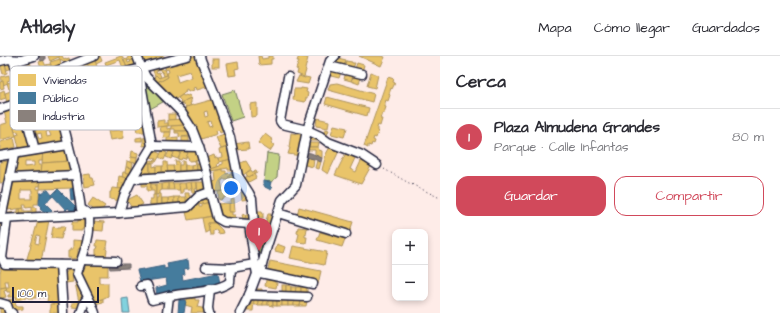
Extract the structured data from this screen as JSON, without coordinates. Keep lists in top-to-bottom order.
{
  "legend": ["Viviendas", "Público", "Industria"],
  "scale_bar": "100 m",
  "page": {
    "header": "Atlasly",
    "nav": ["Mapa", "Cómo llegar", "Guardados"],
    "heading": "Cerca",
    "list": [
      {
        "mark": "1",
        "name": "Plaza Almudena Grandes",
        "note": "Parque · Calle Infantas",
        "value": "80 m"
      }
    ],
    "buttons": ["Guardar", "Compartir"],
    "pins": "1",
    "map_buttons": ["+", "−"],
    "scale": "100 m"
  }
}
